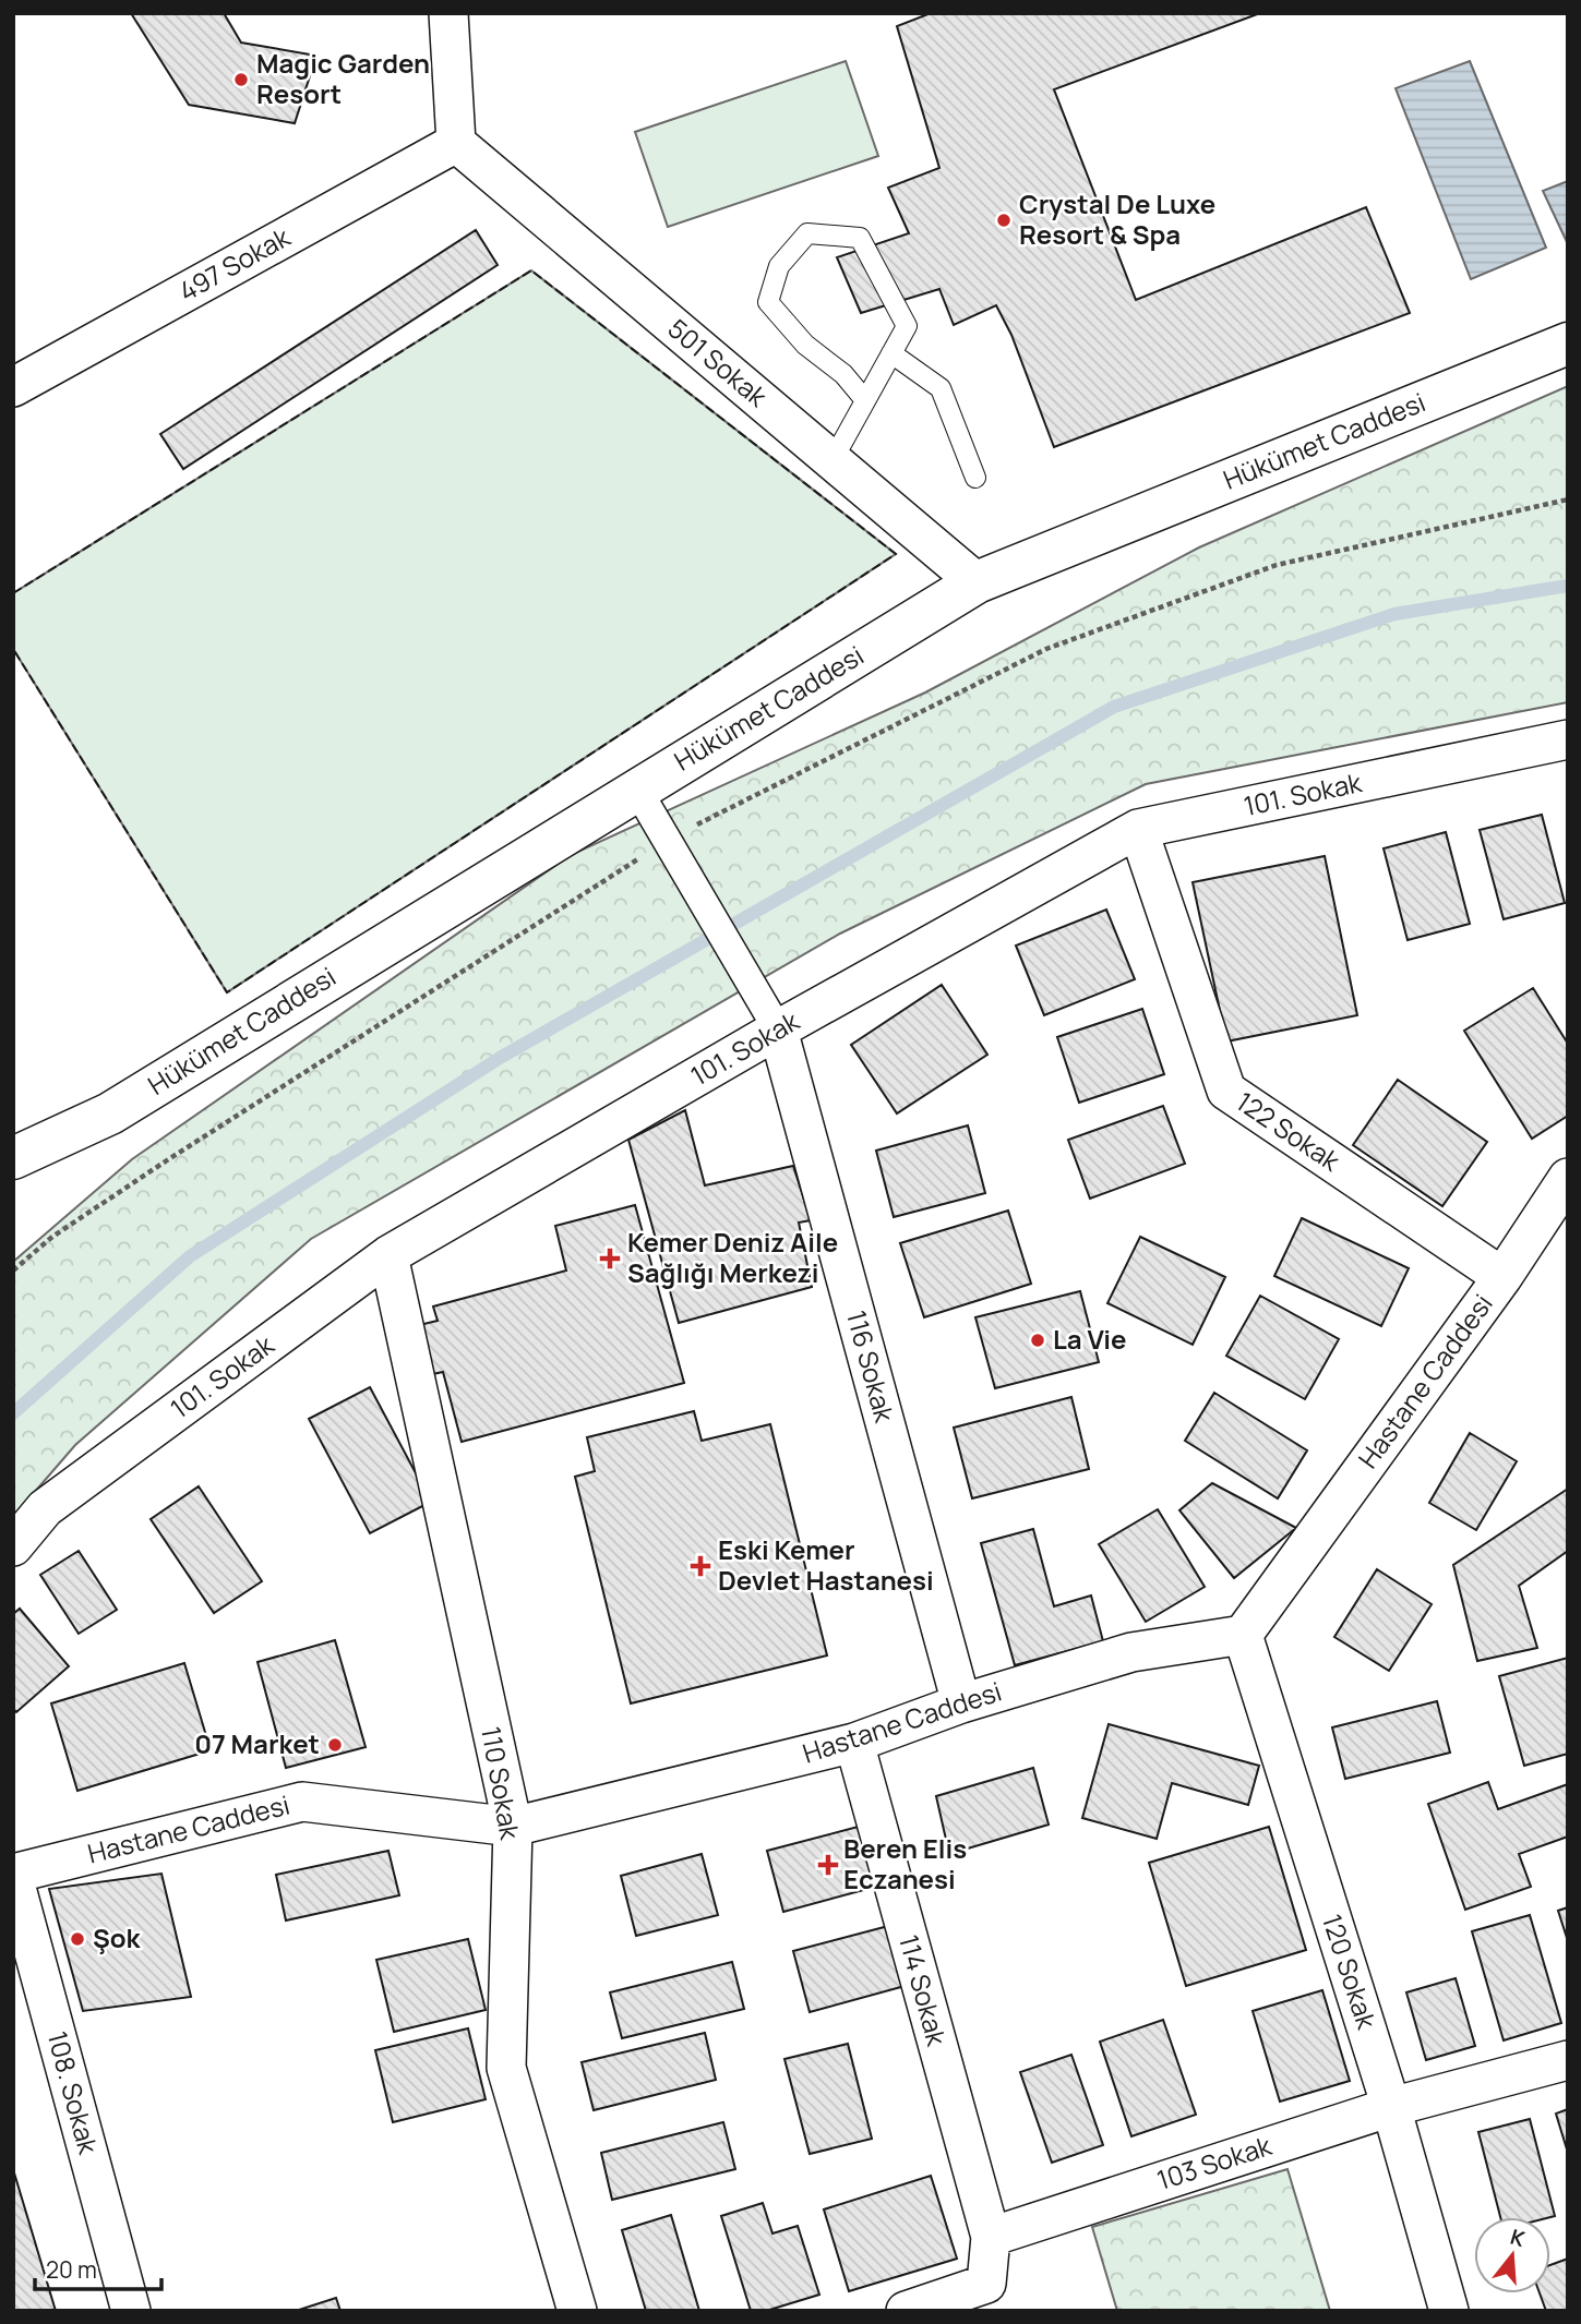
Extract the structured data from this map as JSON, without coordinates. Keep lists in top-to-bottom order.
{
  "streets": {
    "street": [
      "497 Sokak",
      "501 Sokak",
      "Hükümet Caddesi",
      "101. Sokak",
      "122 Sokak",
      "116 Sokak",
      "Hastane Caddesi",
      "110 Sokak",
      "120 Sokak",
      "114 Sokak",
      "108. Sokak",
      "103 Sokak"
    ]
  },
  "crossings": [
    ["497 Sokak", "501 Sokak"],
    ["501 Sokak", "Hükümet Caddesi"],
    ["101. Sokak", "122 Sokak"],
    ["101. Sokak", "116 Sokak"],
    ["101. Sokak", "110 Sokak"],
    ["122 Sokak", "Hastane Caddesi"],
    ["116 Sokak", "Hastane Caddesi"],
    ["Hastane Caddesi", "110 Sokak"],
    ["Hastane Caddesi", "120 Sokak"],
    ["Hastane Caddesi", "114 Sokak"],
    ["Hastane Caddesi", "108. Sokak"],
    ["120 Sokak", "103 Sokak"],
    ["114 Sokak", "103 Sokak"]
  ],
  "places": {
    "other": [
      "Magic Garden Resort",
      "Crystal De Luxe Resort & Spa",
      "La Vie",
      "07 Market",
      "Şok"
    ],
    "health": ["Kemer Deniz Aile Sağlığı Merkezi", "Eski Kemer Devlet Hastanesi", "Beren Elis Eczanesi"]
  },
  "scale_bar": "20 m",
  "north": "top"
}
